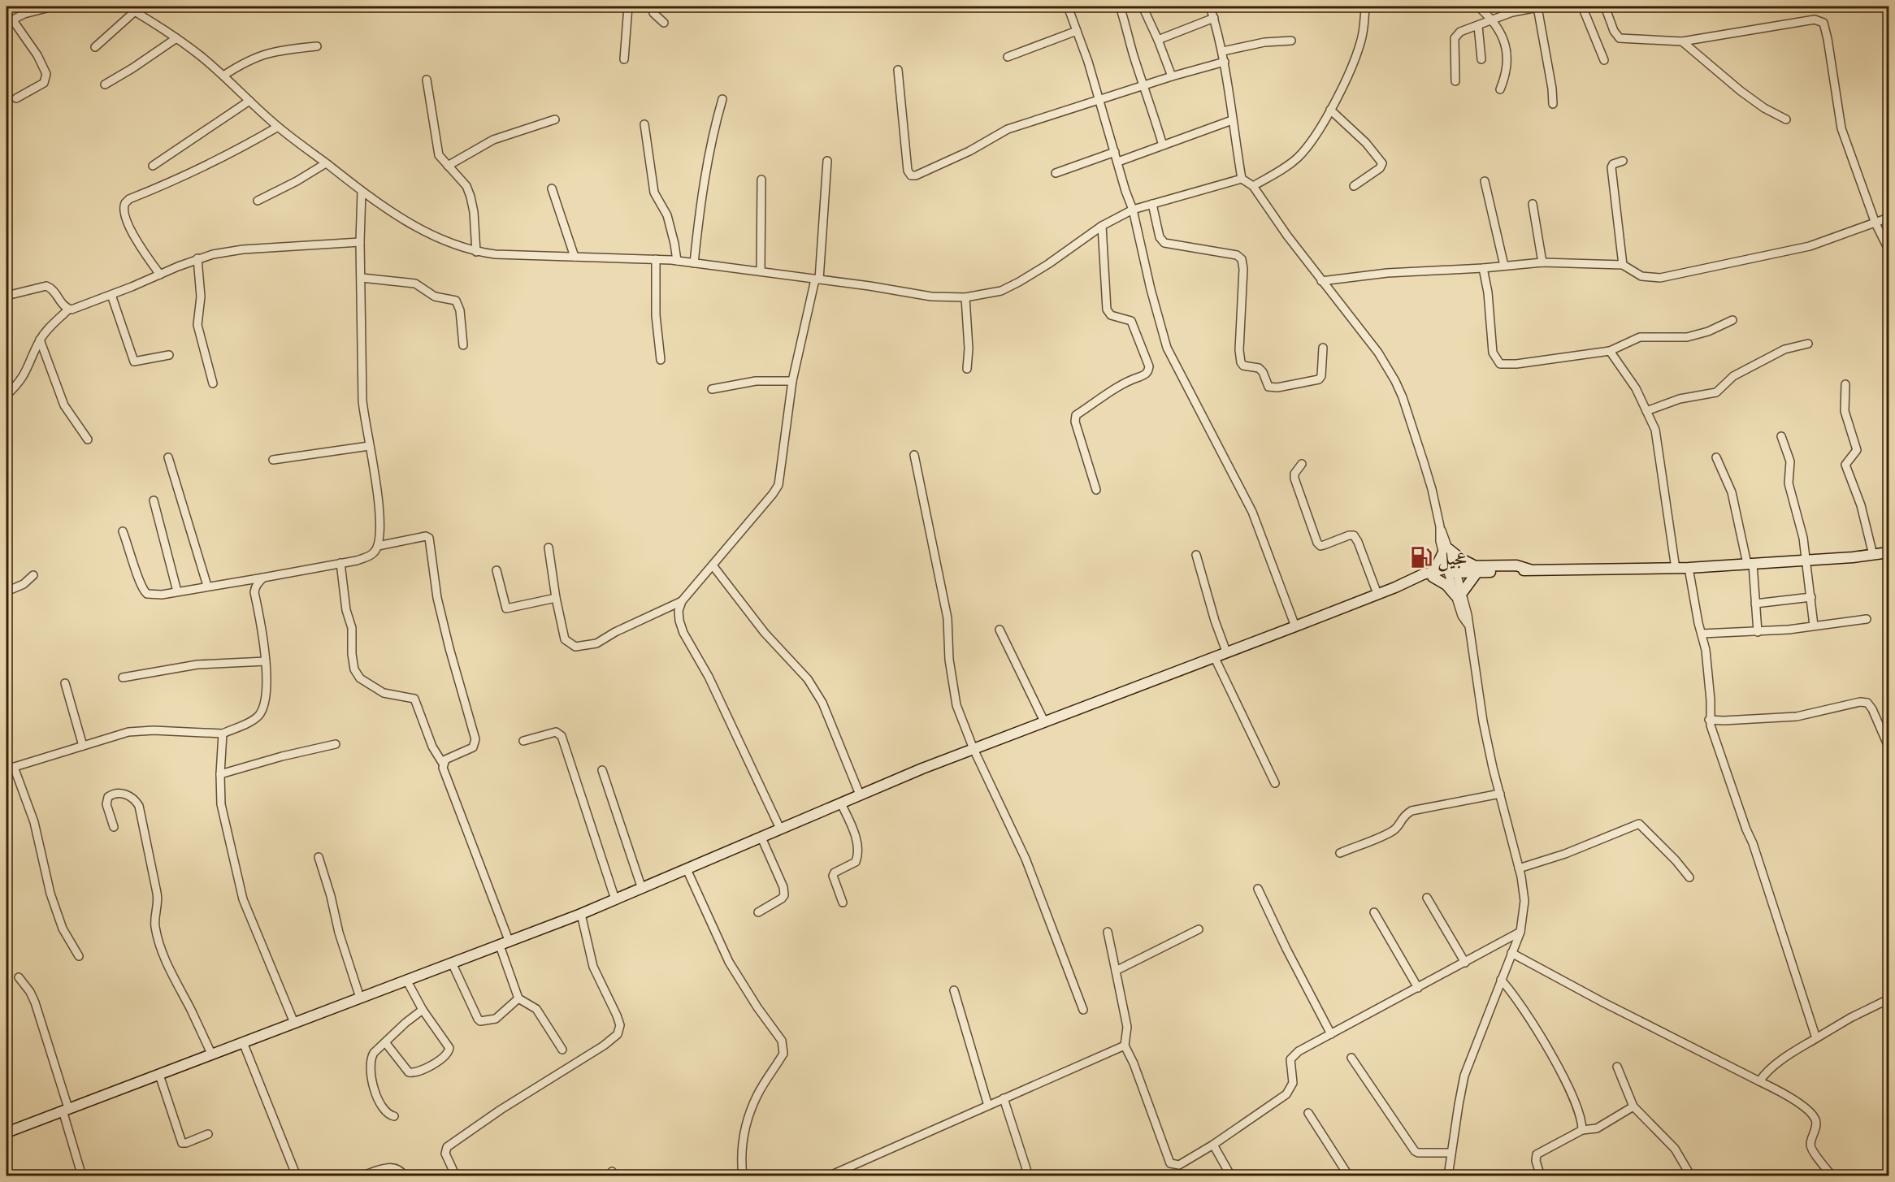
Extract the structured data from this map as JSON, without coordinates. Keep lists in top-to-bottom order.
{
  "places": {
    "fuel station": ["عجيل"]
  }
}
